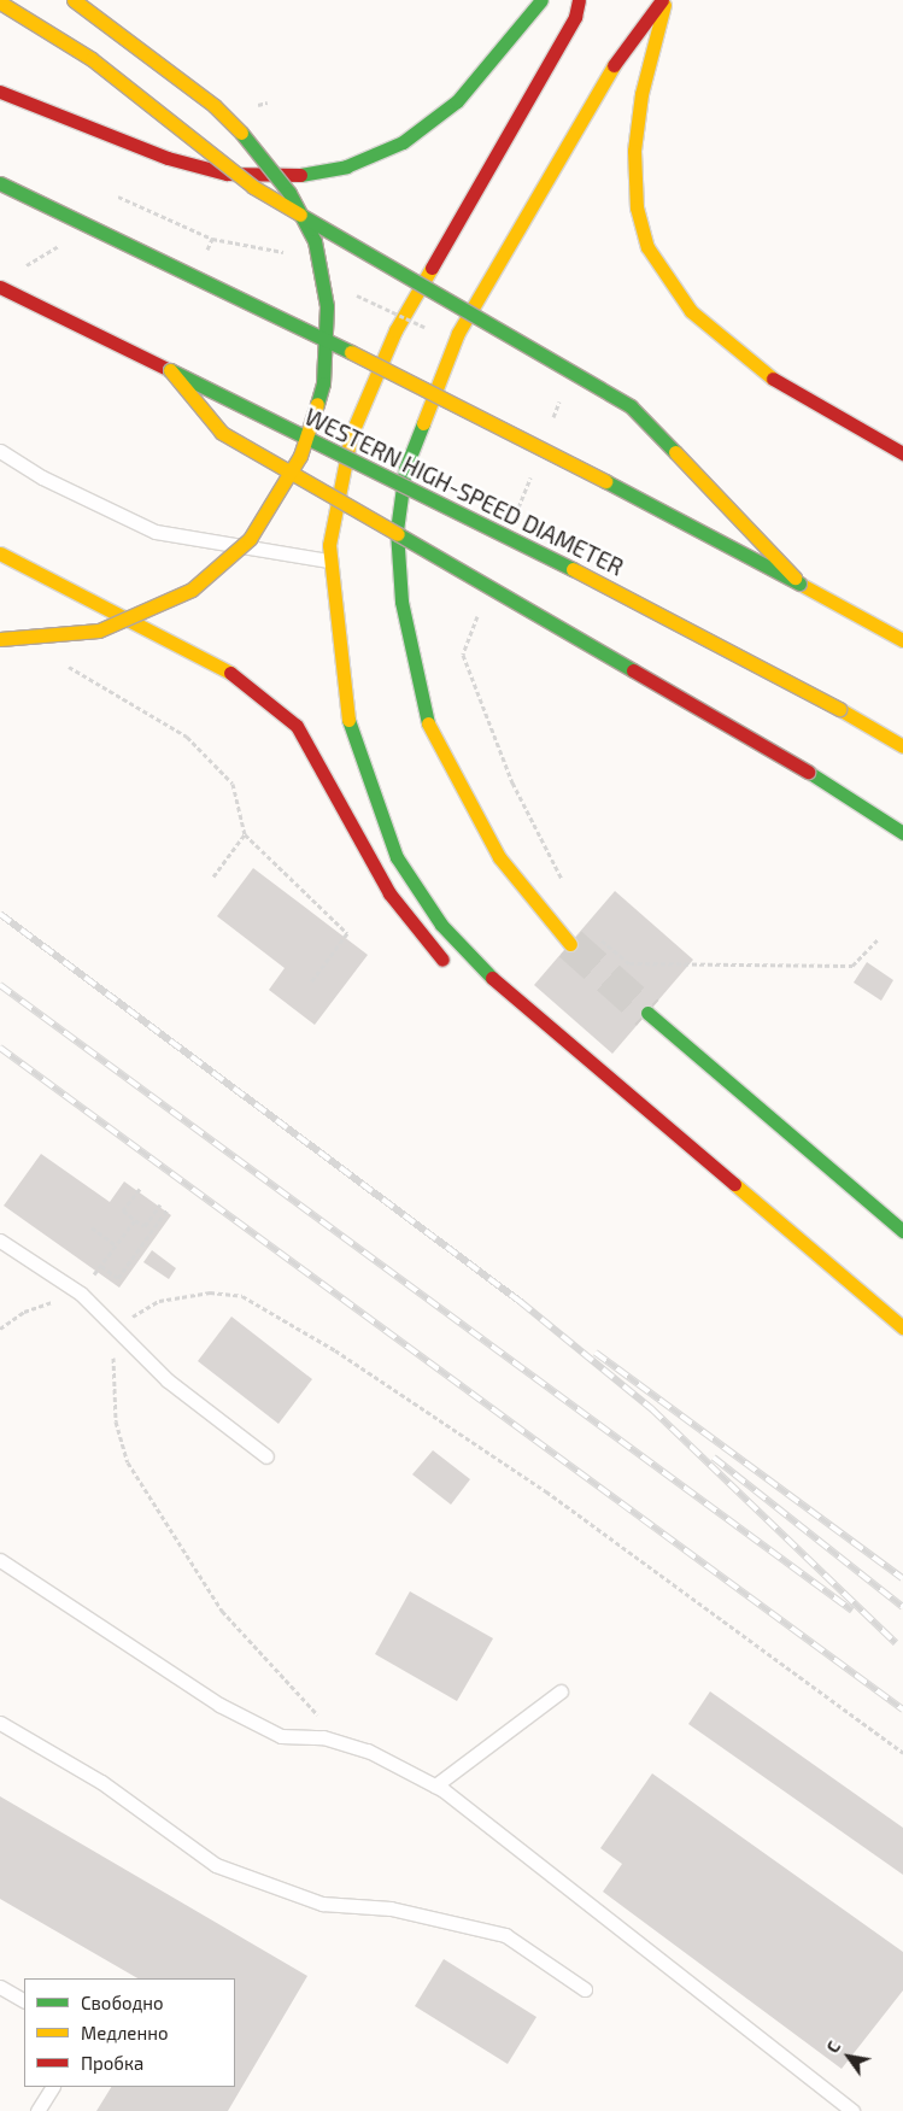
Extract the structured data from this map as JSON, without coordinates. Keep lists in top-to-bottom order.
{
  "streets": {
    "main road": ["WESTERN HIGH-SPEED DIAMETER"]
  },
  "legend": ["Свободно", "Медленно", "Пробка"],
  "north": "top left"
}
